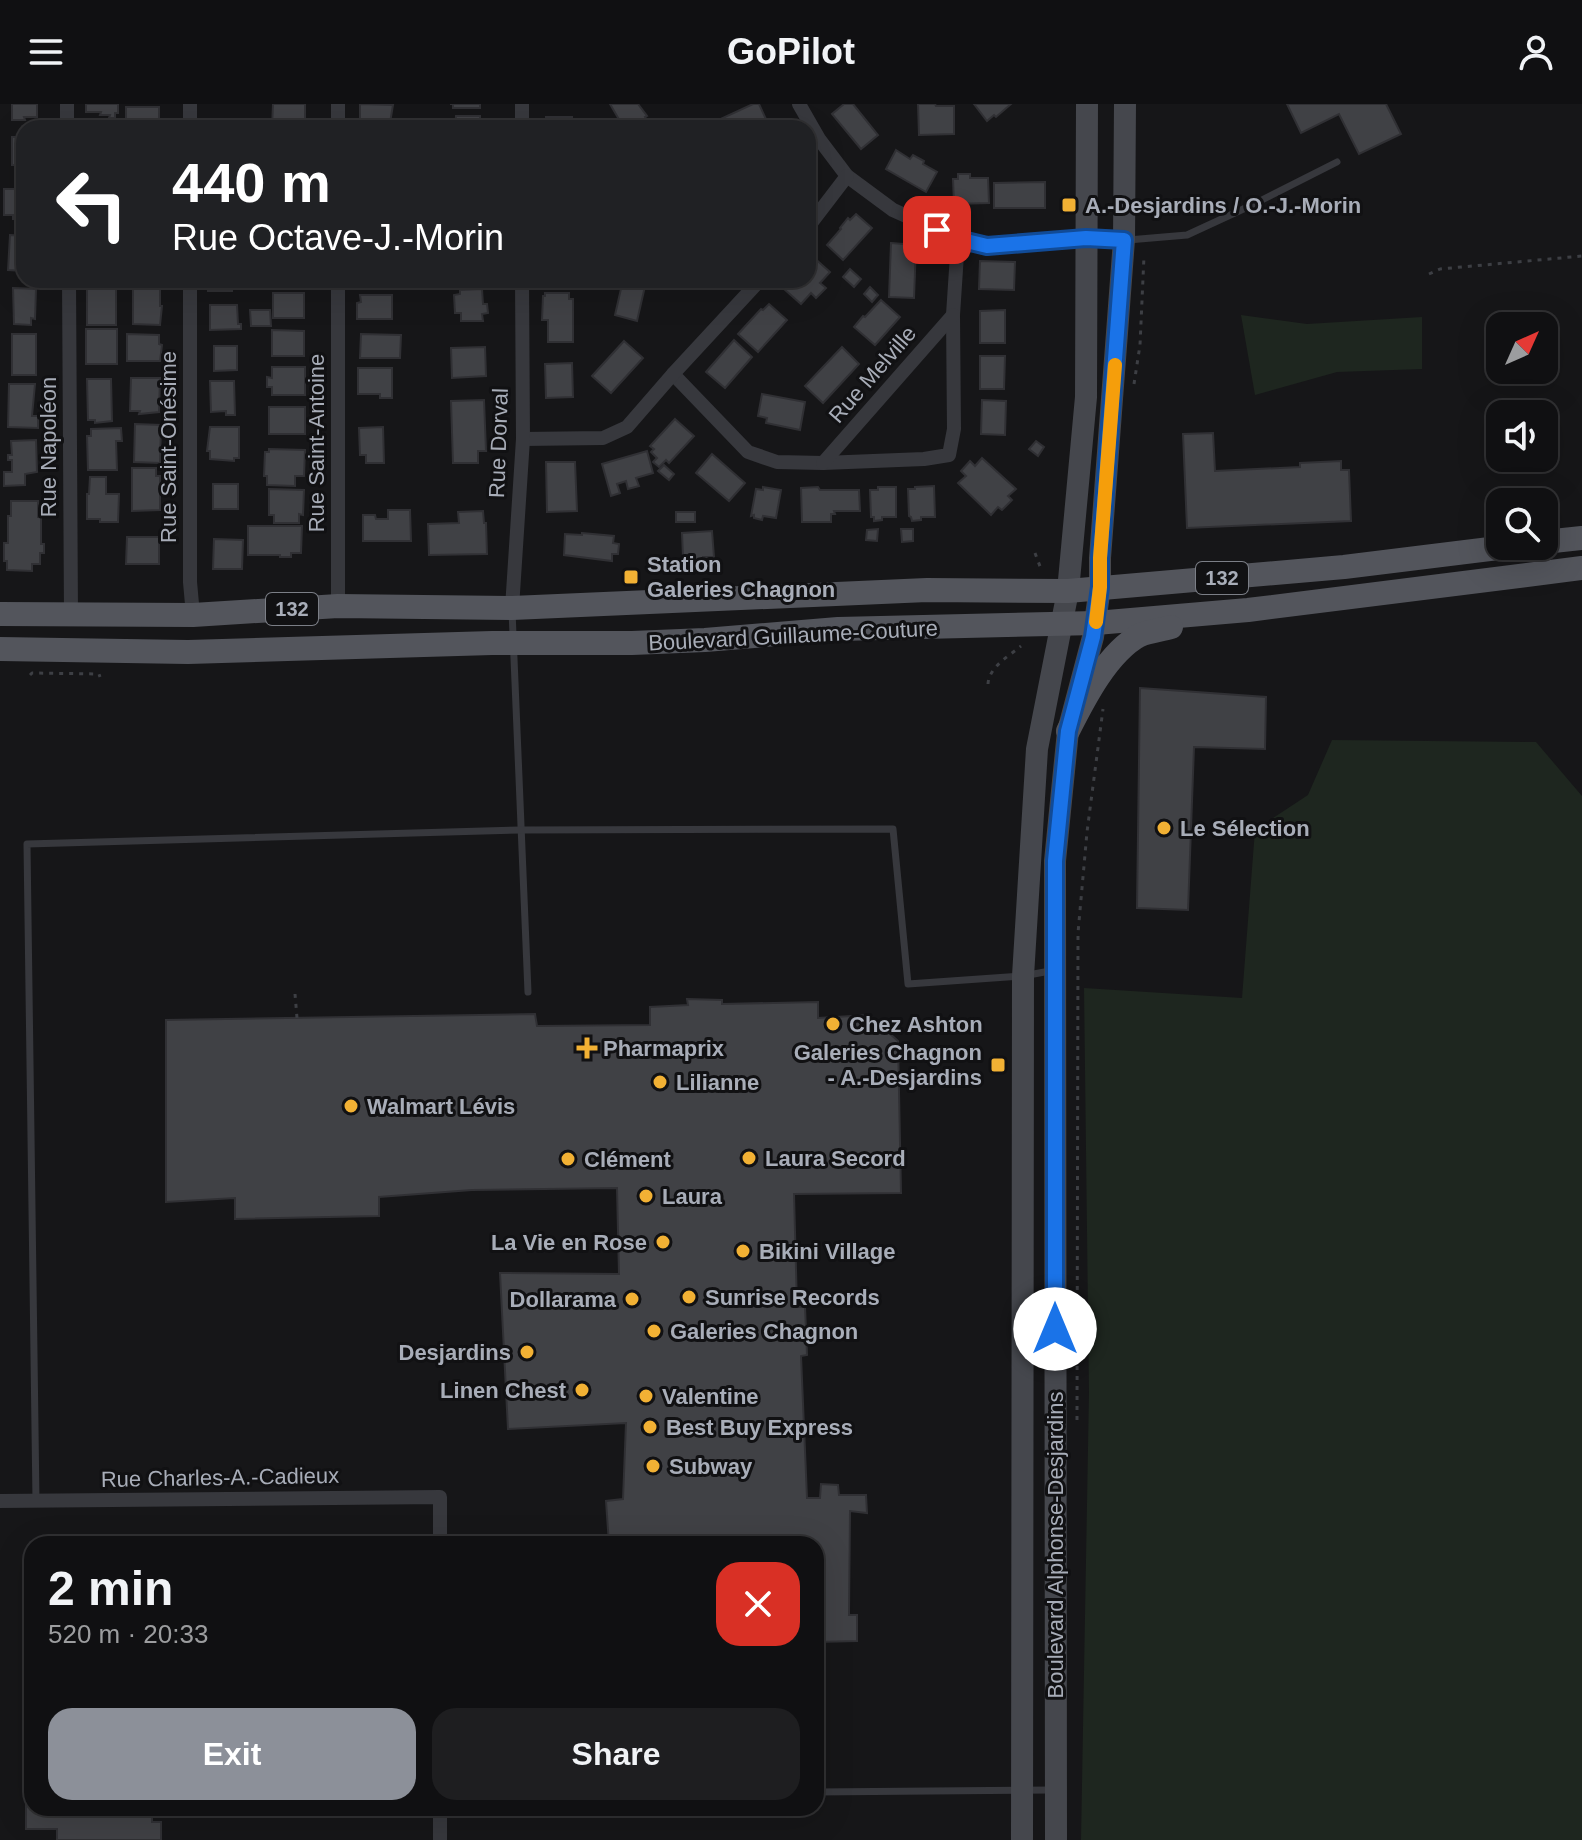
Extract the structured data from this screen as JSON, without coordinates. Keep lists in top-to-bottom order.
{
  "streets": {
    "main road": ["132", "Boulevard Guillaume-Couture", "Boulevard Alphonse-Desjardins"],
    "street": [
      "Rue Melville",
      "Rue Saint-Antoine",
      "Rue Dorval",
      "Rue Napoléon",
      "Rue Saint-Onésime",
      "Rue Charles-A.-Cadieux"
    ]
  },
  "crossings": [
    ["Rue Saint-Antoine", "Boulevard Guillaume-Couture"],
    ["Rue Dorval", "Boulevard Guillaume-Couture"],
    ["Rue Napoléon", "Boulevard Guillaume-Couture"],
    ["Rue Saint-Onésime", "Boulevard Guillaume-Couture"],
    ["Boulevard Guillaume-Couture", "Boulevard Alphonse-Desjardins"]
  ],
  "places": {
    "transit": ["A.-Desjardins / O.-J.-Morin", "Station Galeries Chagnon", "Galeries Chagnon - A.-Desjardins"],
    "other": [
      "Le Sélection",
      "Chez Ashton",
      "Lilianne",
      "Walmart Lévis",
      "Laura Secord",
      "Clément",
      "Laura",
      "La Vie en Rose",
      "Bikini Village",
      "Sunrise Records",
      "Dollarama",
      "Galeries Chagnon",
      "Desjardins",
      "Linen Chest",
      "Valentine",
      "Best Buy Express",
      "Subway"
    ],
    "health": ["Pharmaprix"]
  },
  "north": "top right",
  "page": {
    "header": "GoPilot",
    "turn": ["440 m", "Rue Octave-J.-Morin"],
    "heading": ["2 min", "520 m · 20:33"],
    "buttons": ["Exit", "Share"]
  }
}
